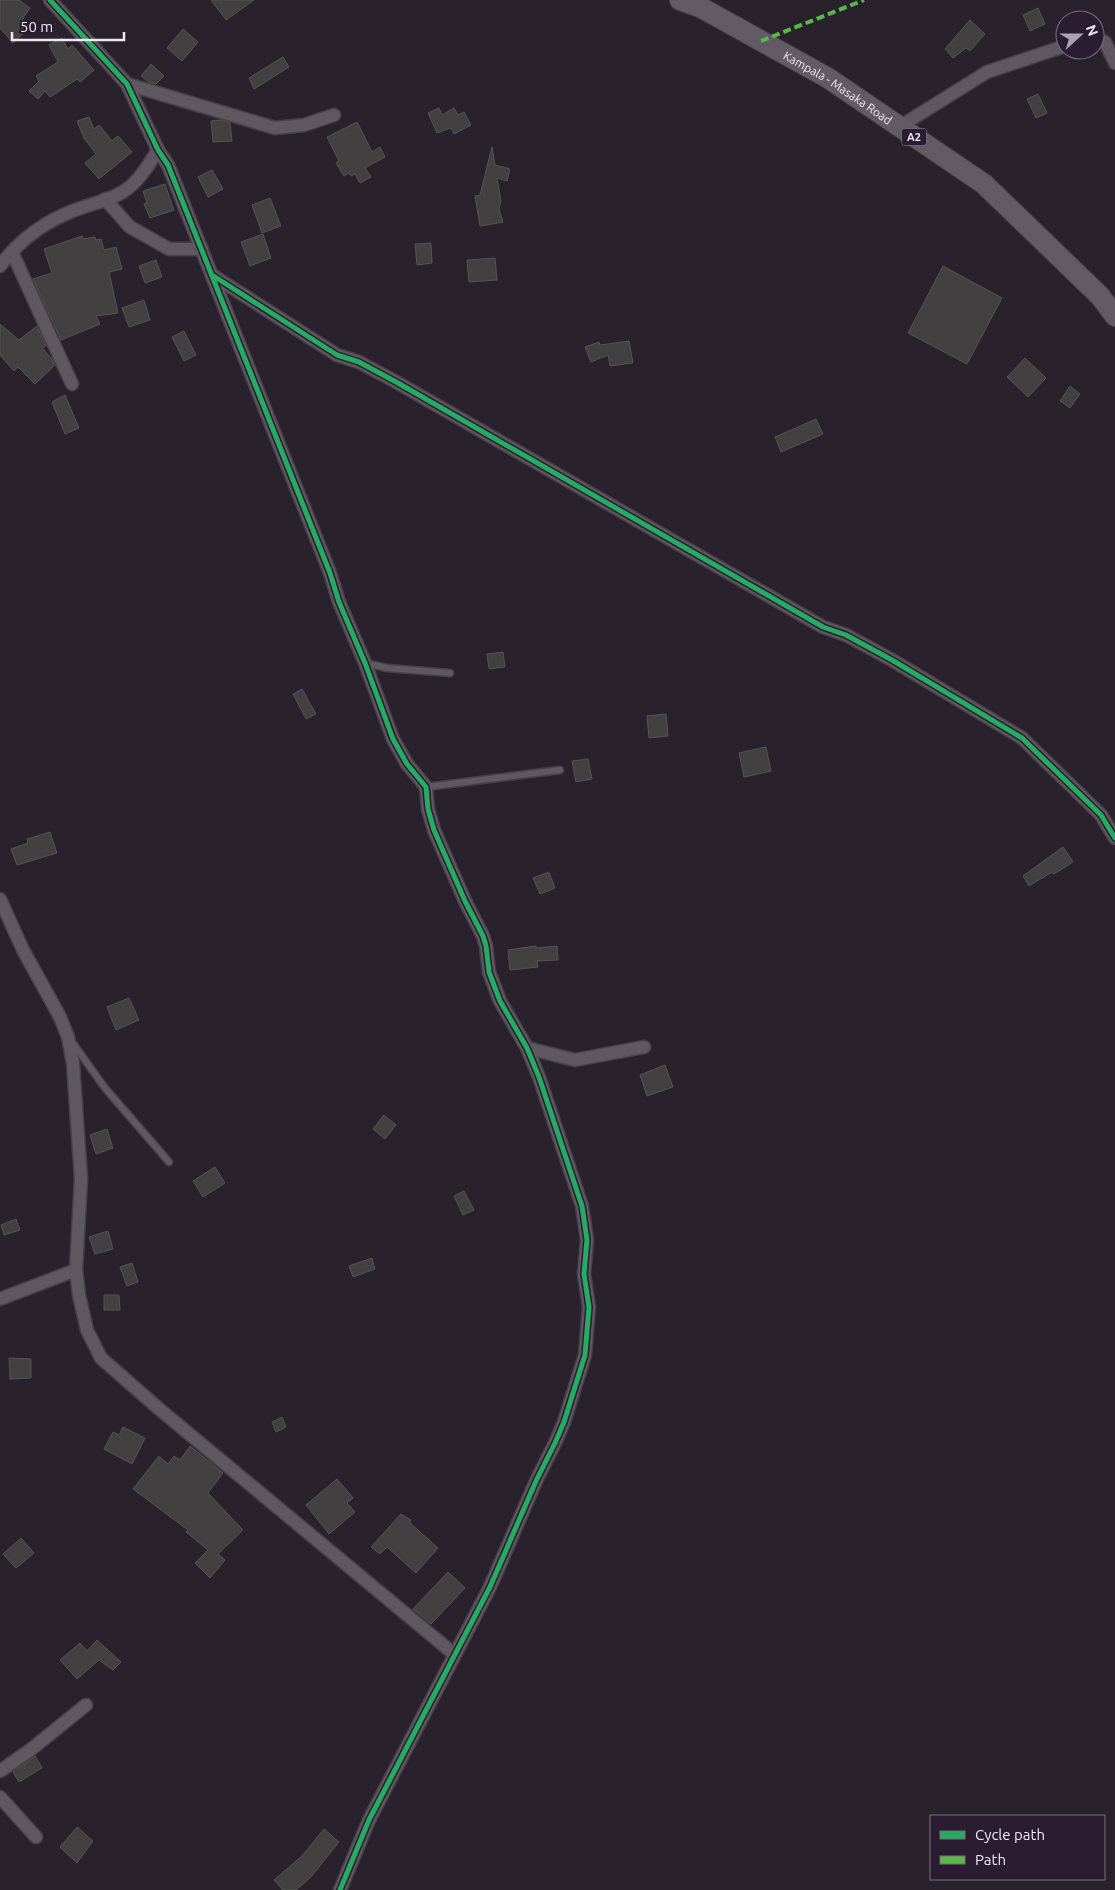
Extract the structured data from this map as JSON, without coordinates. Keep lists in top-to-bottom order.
{
  "streets": {
    "main road": ["Kampala - Masaka Road", "A2"]
  },
  "legend": ["Cycle path", "Path"],
  "scale_bar": "50 m",
  "north": "right"
}
